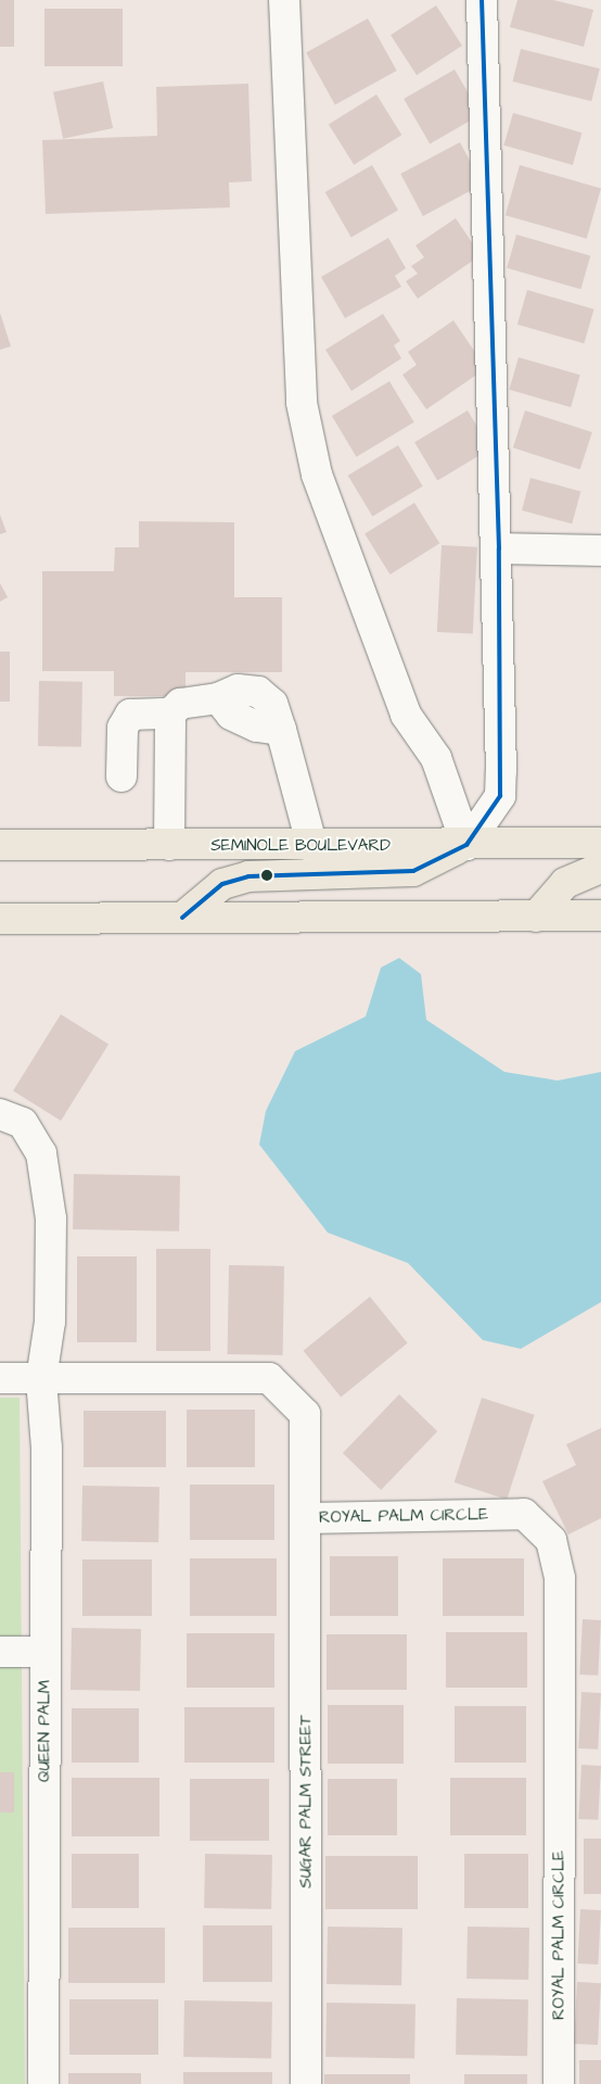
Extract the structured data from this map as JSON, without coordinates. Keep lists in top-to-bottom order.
{
  "streets": {
    "main road": ["SEMINOLE BOULEVARD"],
    "street": ["ROYAL PALM CIRCLE", "QUEEN PALM", "SUGAR PALM STREET"]
  },
  "crossings": [
    ["ROYAL PALM CIRCLE", "QUEEN PALM"],
    ["ROYAL PALM CIRCLE", "SUGAR PALM STREET"]
  ]
}
